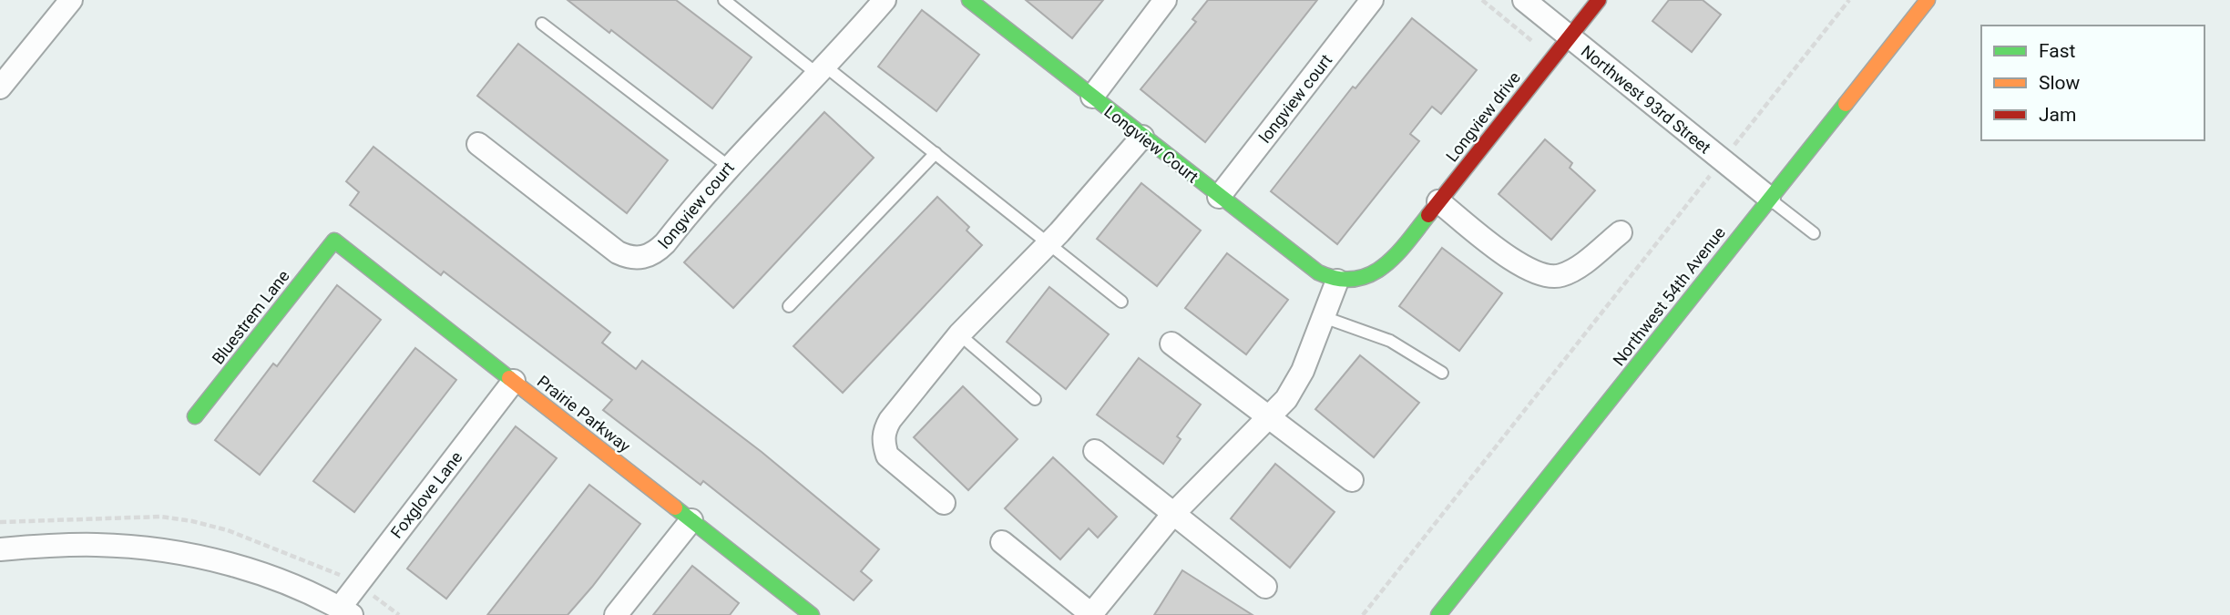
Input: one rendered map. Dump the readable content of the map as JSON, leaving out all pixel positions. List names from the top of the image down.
{
  "streets": {
    "street": [
      "longview court",
      "Northwest 93rd Street",
      "Longview drive",
      "Longview Court",
      "Northwest 54th Avenue",
      "Bluestrem Lane",
      "Prairie Parkway",
      "Foxglove Lane"
    ]
  },
  "crossings": [
    ["longview court", "Longview Court"],
    ["Northwest 93rd Street", "Longview drive"],
    ["Northwest 93rd Street", "Northwest 54th Avenue"],
    ["Longview drive", "Longview Court"],
    ["Bluestrem Lane", "Prairie Parkway"],
    ["Prairie Parkway", "Foxglove Lane"]
  ],
  "legend": ["Fast", "Slow", "Jam"]
}
